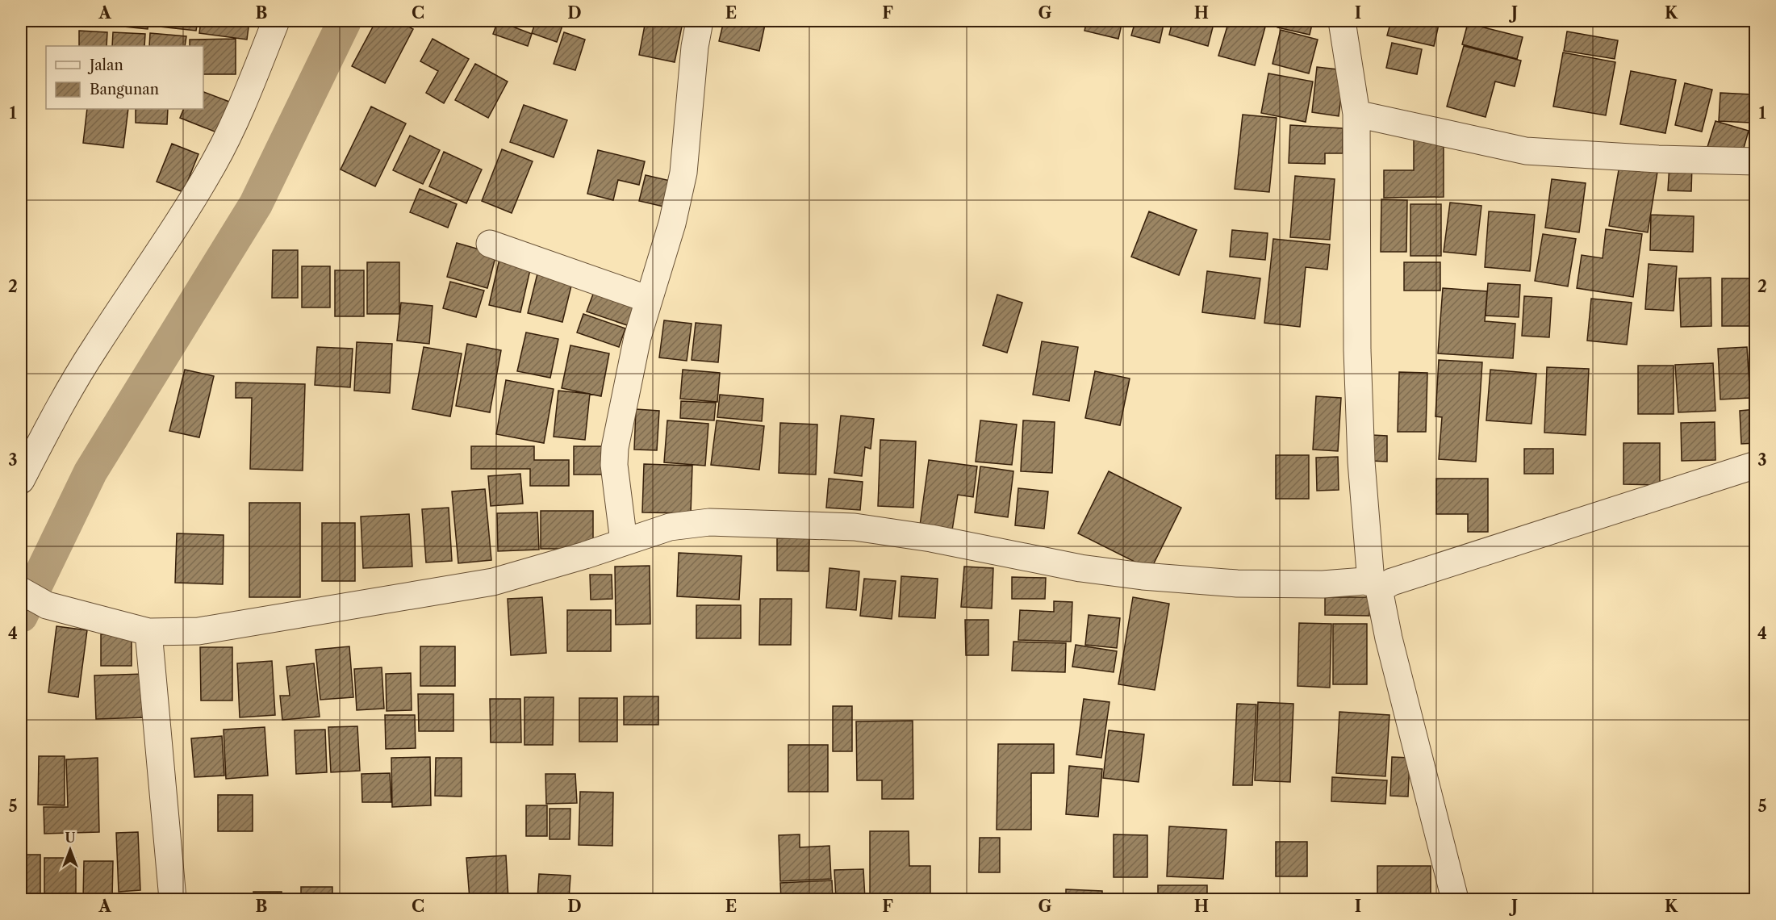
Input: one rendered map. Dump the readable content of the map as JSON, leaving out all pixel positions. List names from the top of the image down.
{
  "legend": ["Jalan", "Bangunan"],
  "north": "top",
  "grid": {
    "columns": [
      "A",
      "B",
      "C",
      "D",
      "E",
      "F",
      "G",
      "H",
      "I",
      "J",
      "K"
    ],
    "rows": [
      "1",
      "2",
      "3",
      "4",
      "5"
    ]
  }
}
